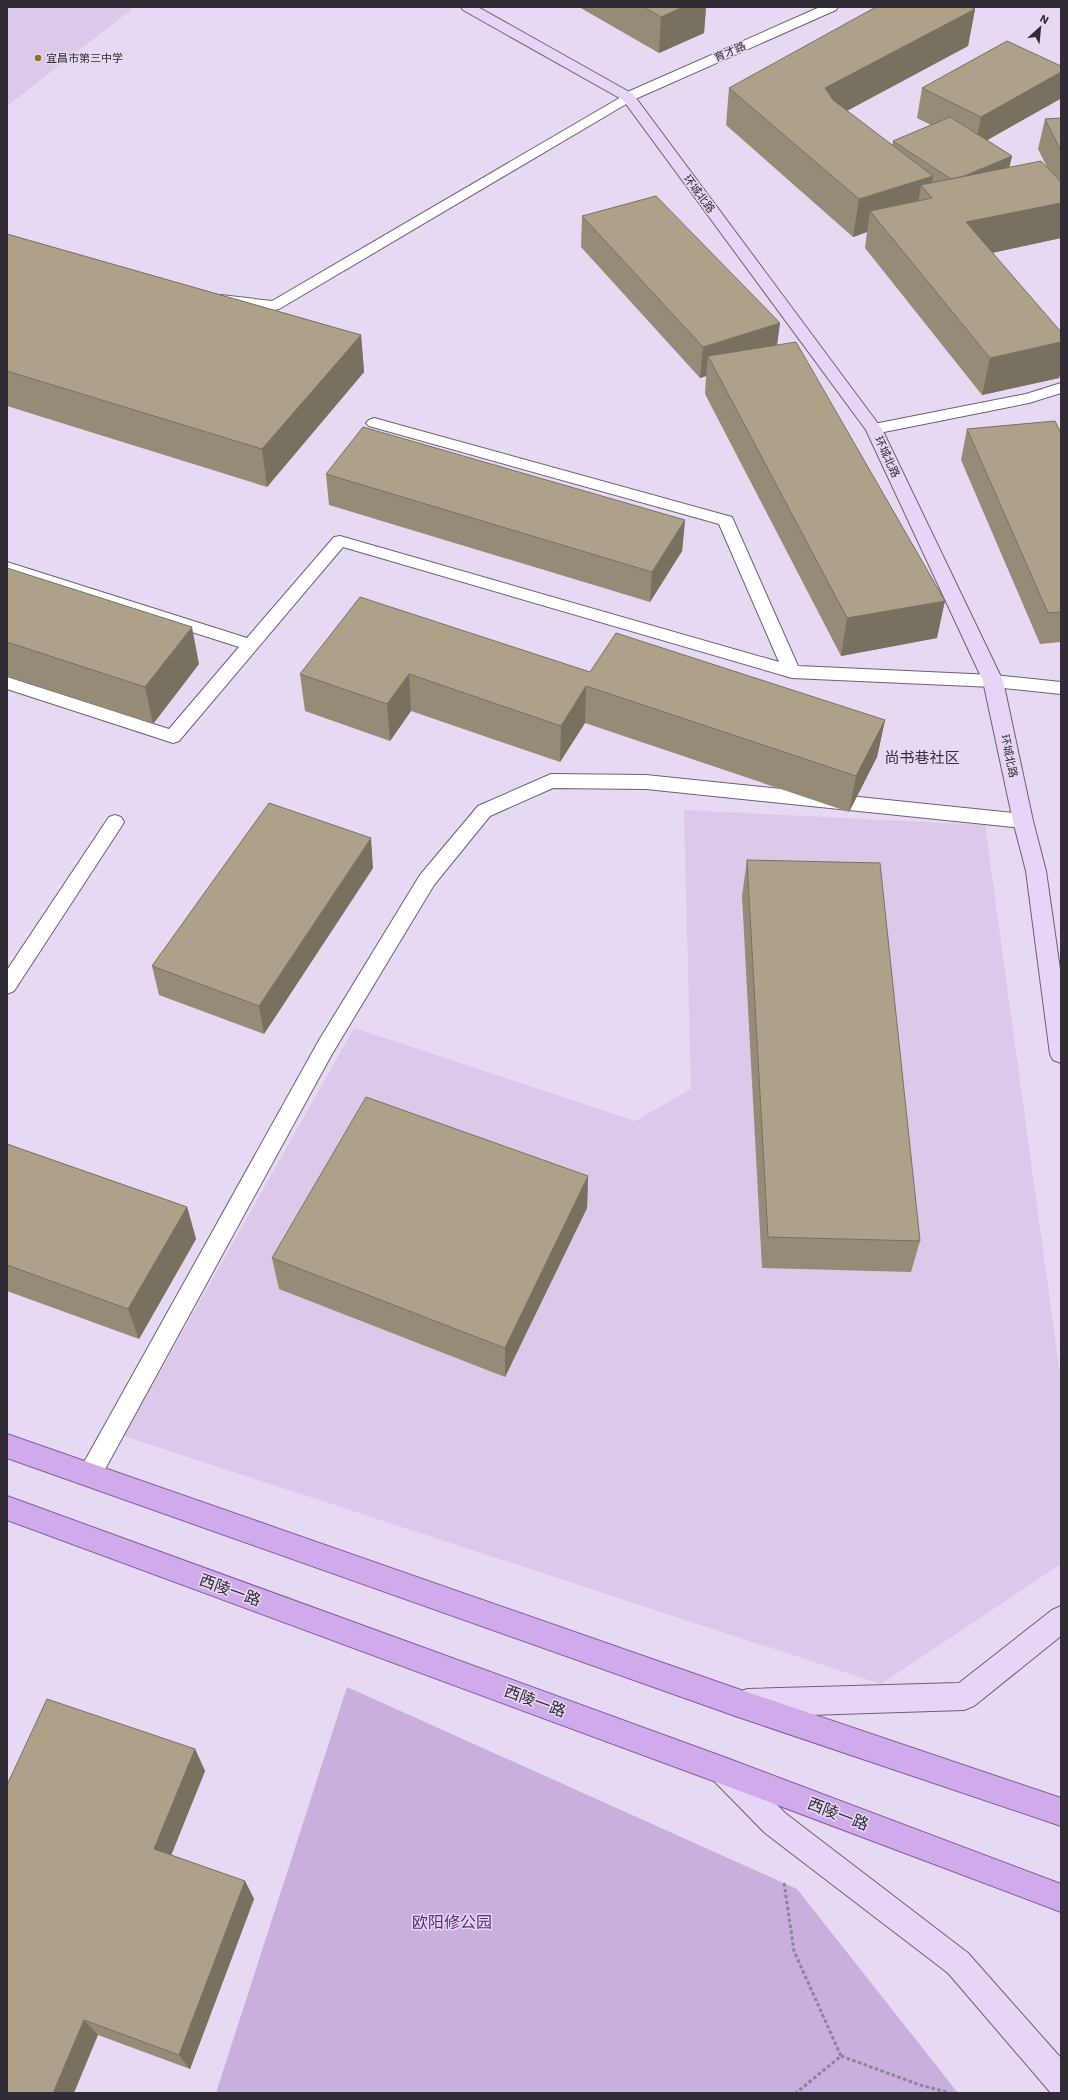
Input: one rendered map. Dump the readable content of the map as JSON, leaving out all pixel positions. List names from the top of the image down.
{
  "streets": {
    "main road": ["环城北路", "西陵一路"],
    "street": ["育才路"]
  },
  "crossings": [
    ["育才路", "环城北路"]
  ],
  "districts": ["尚书巷社区"],
  "parks": ["欧阳修公园"],
  "places": ["宜昌市第三中学"],
  "north": "top right"
}
